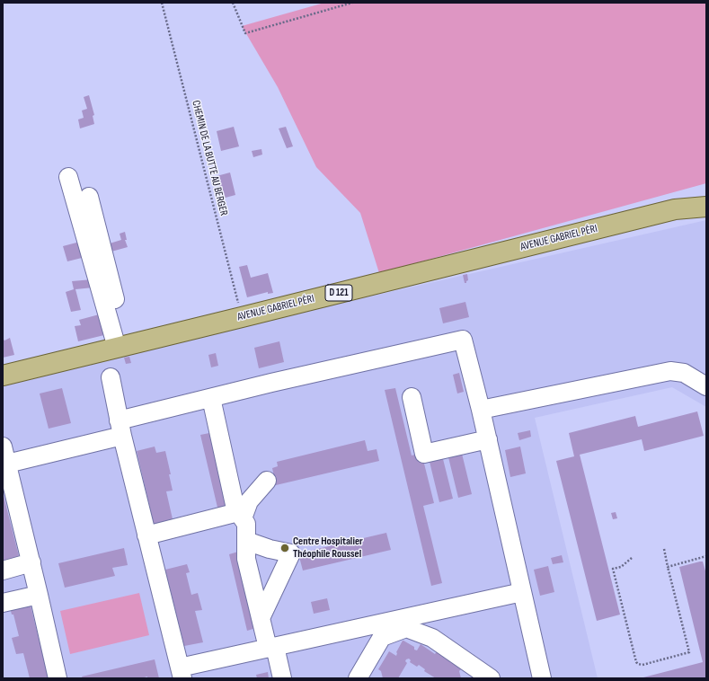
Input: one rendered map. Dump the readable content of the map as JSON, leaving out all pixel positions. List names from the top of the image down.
{
  "streets": {
    "main road": ["AVENUE GABRIEL PÉRI", "D 121"],
    "path": ["CHEMIN DE LA BUTTE AU BERGER"]
  },
  "crossings": [
    ["CHEMIN DE LA BUTTE AU BERGER", "AVENUE GABRIEL PÉRI"]
  ],
  "places": ["Centre Hospitalier Théophile Roussel"]
}
